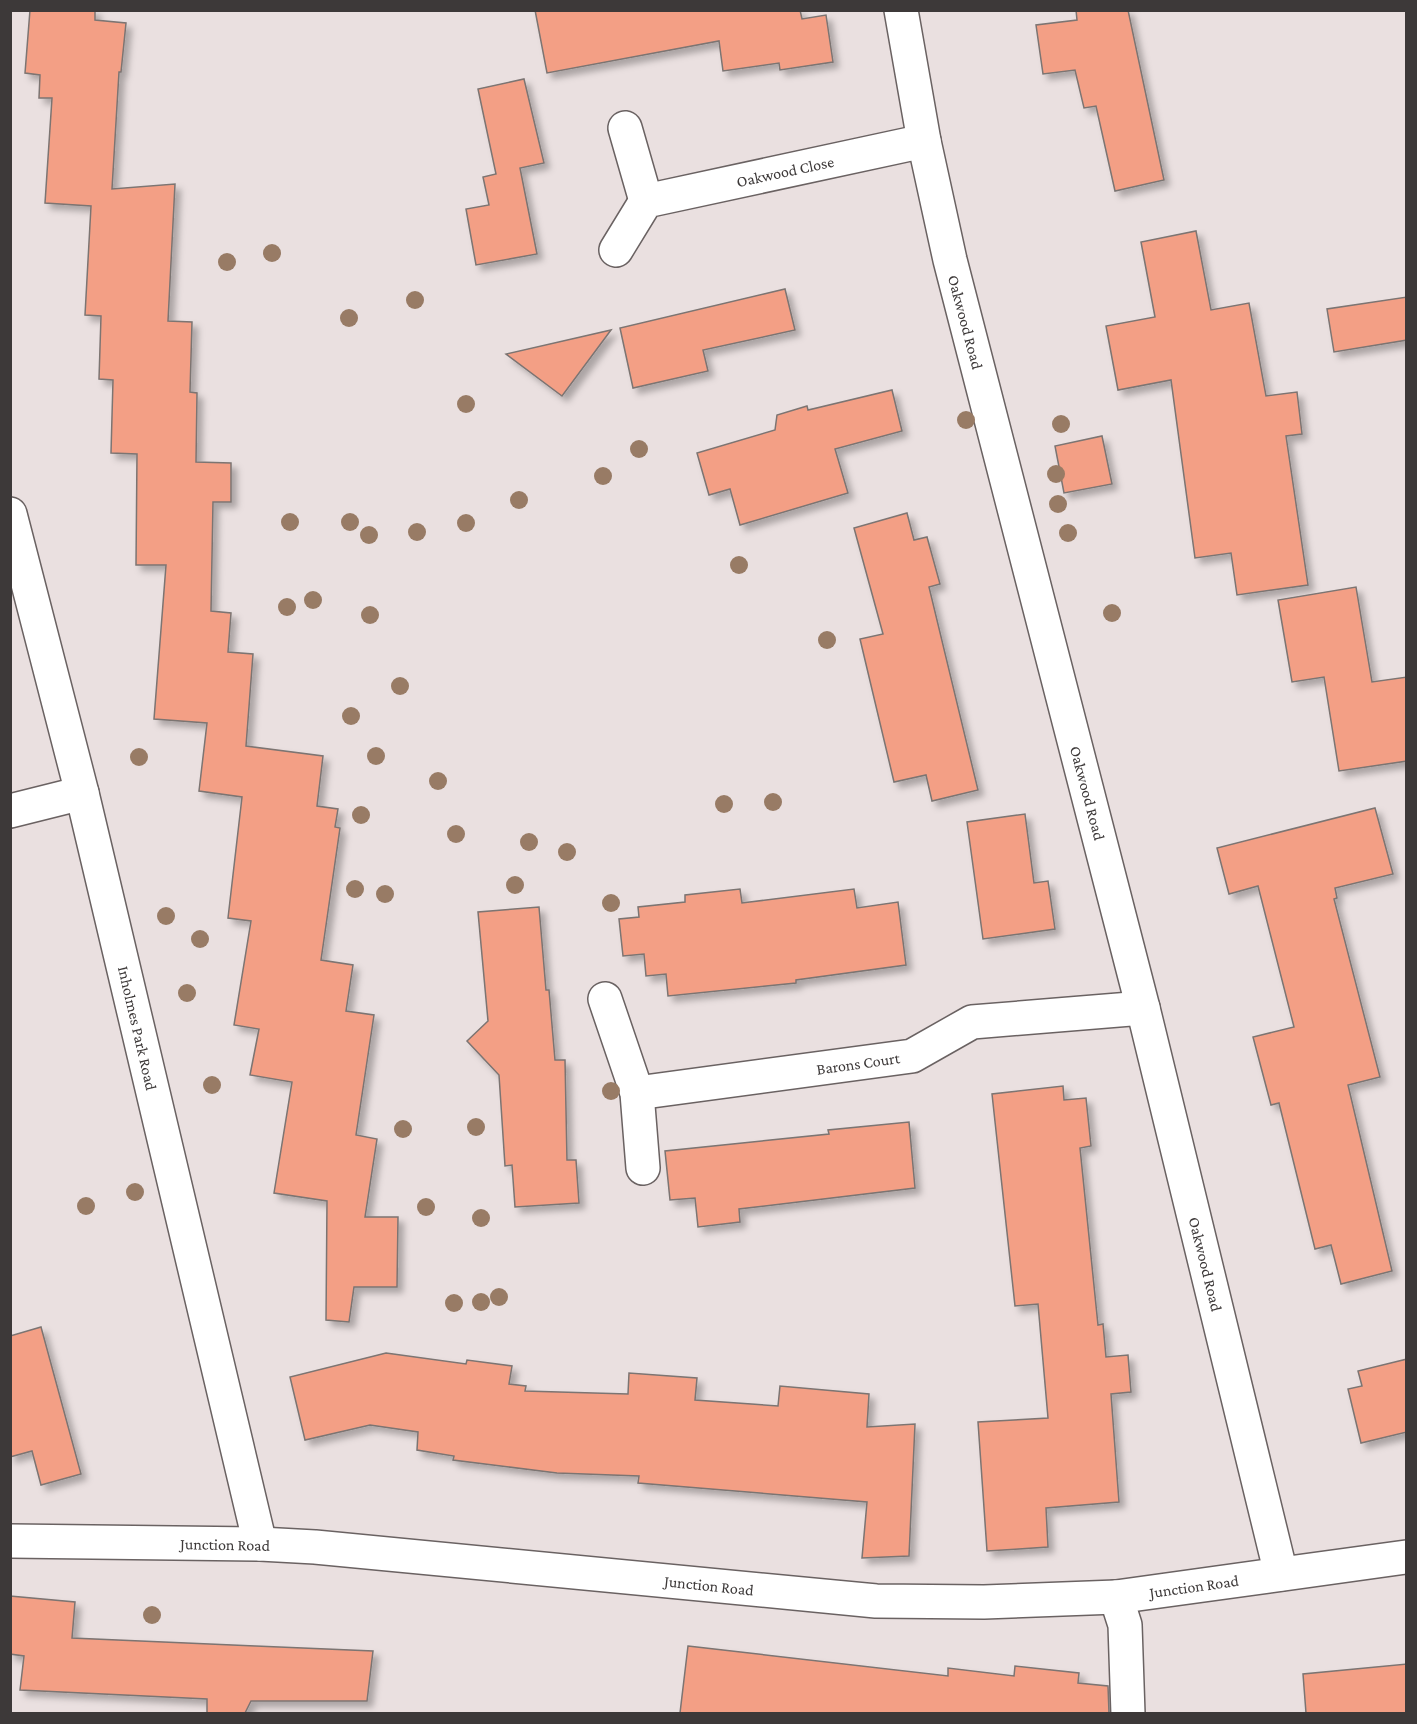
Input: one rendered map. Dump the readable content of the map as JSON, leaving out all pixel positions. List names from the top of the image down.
{
  "streets": {
    "street": [
      "Oakwood Close",
      "Oakwood Road",
      "Inholmes Park Road",
      "Barons Court",
      "Junction Road"
    ]
  },
  "crossings": [
    ["Oakwood Close", "Oakwood Road"],
    ["Oakwood Road", "Barons Court"],
    ["Oakwood Road", "Junction Road"],
    ["Inholmes Park Road", "Junction Road"]
  ]
}
